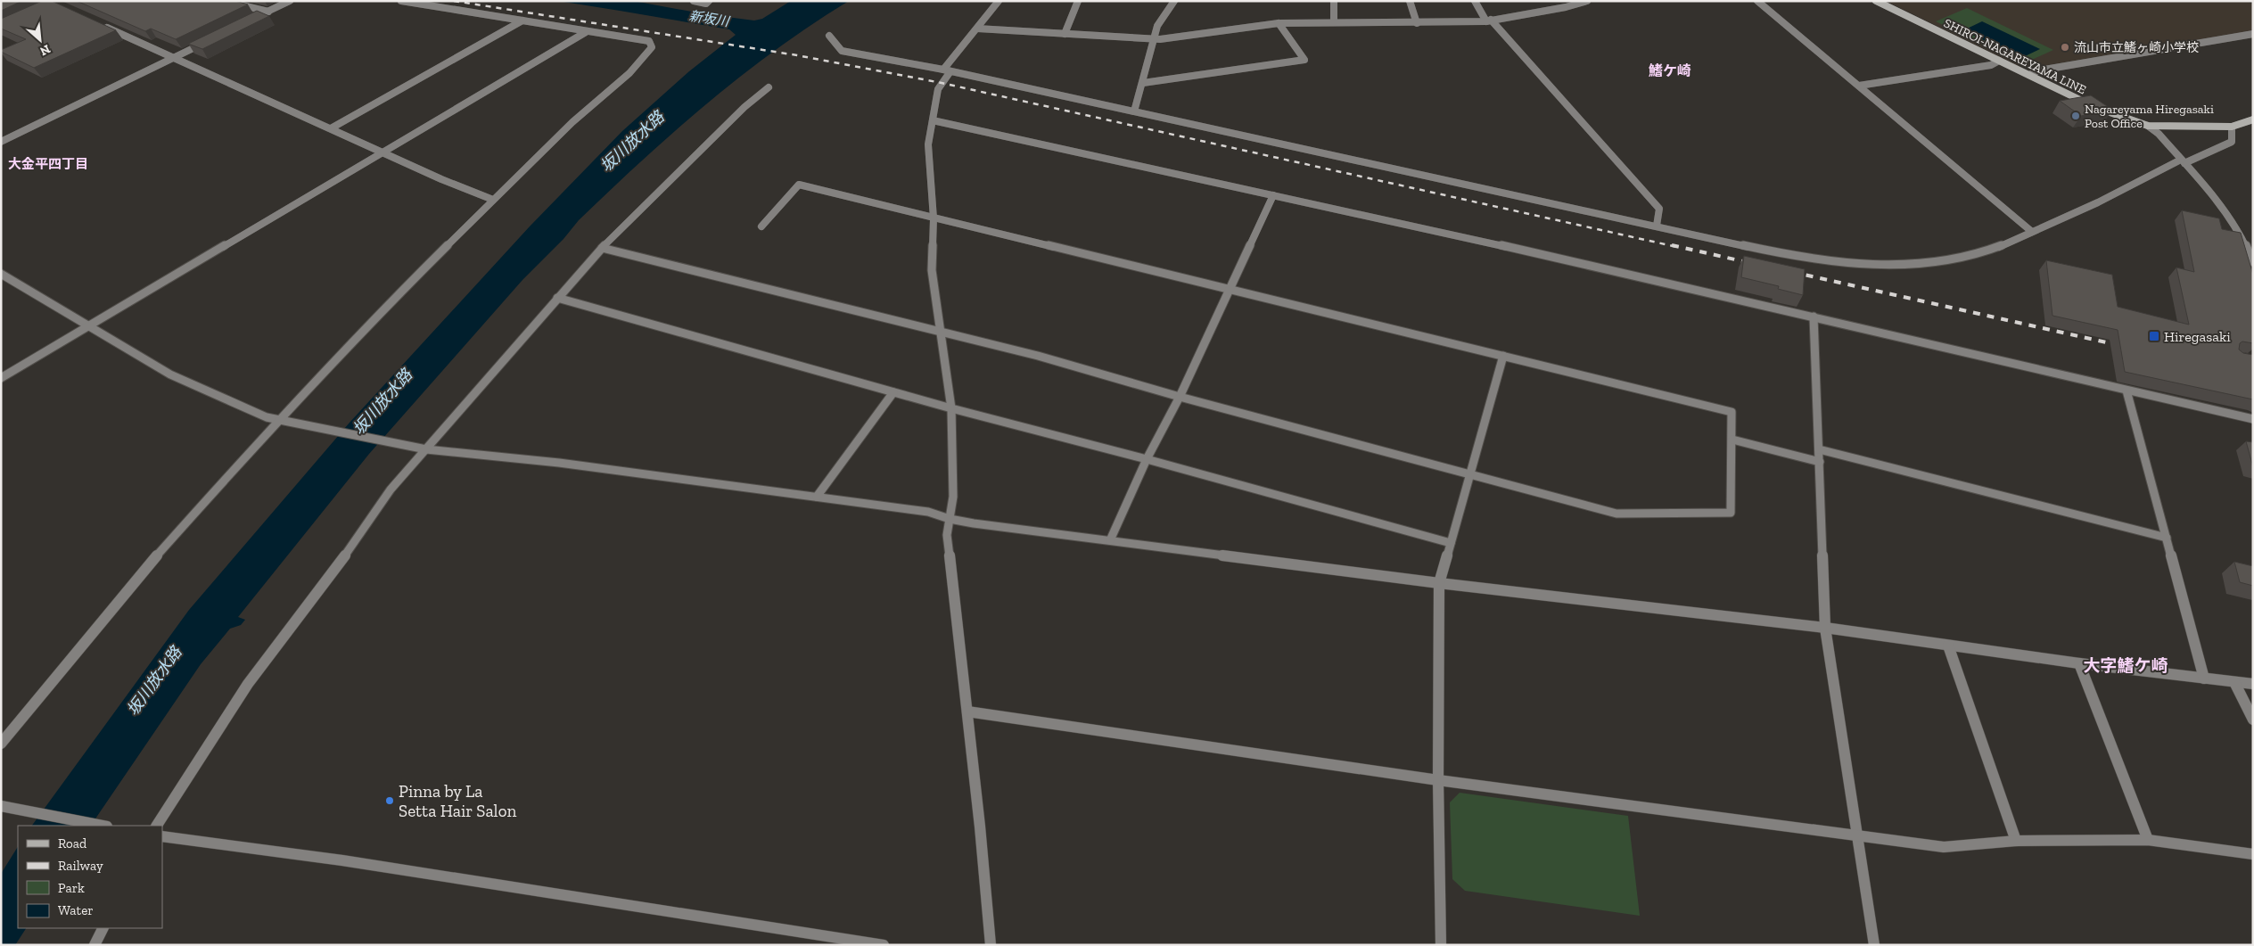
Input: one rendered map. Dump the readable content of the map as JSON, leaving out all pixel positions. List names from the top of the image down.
{
  "streets": {
    "main road": ["SHIROI-NAGAREYAMA LINE"]
  },
  "districts": ["鰭ケ崎", "大金平四丁目", "大字鰭ケ崎"],
  "water": ["新坂川", "坂川放水路"],
  "places": {
    "other": ["流山市立鰭ヶ崎小学校", "Nagareyama Hiregasaki Post Office", "Pinna by La Setta Hair Salon"],
    "transit": ["Hiregasaki"]
  },
  "legend": [
    "Road",
    "Railway",
    "Park",
    "Water"
  ],
  "north": "bottom right"
}
